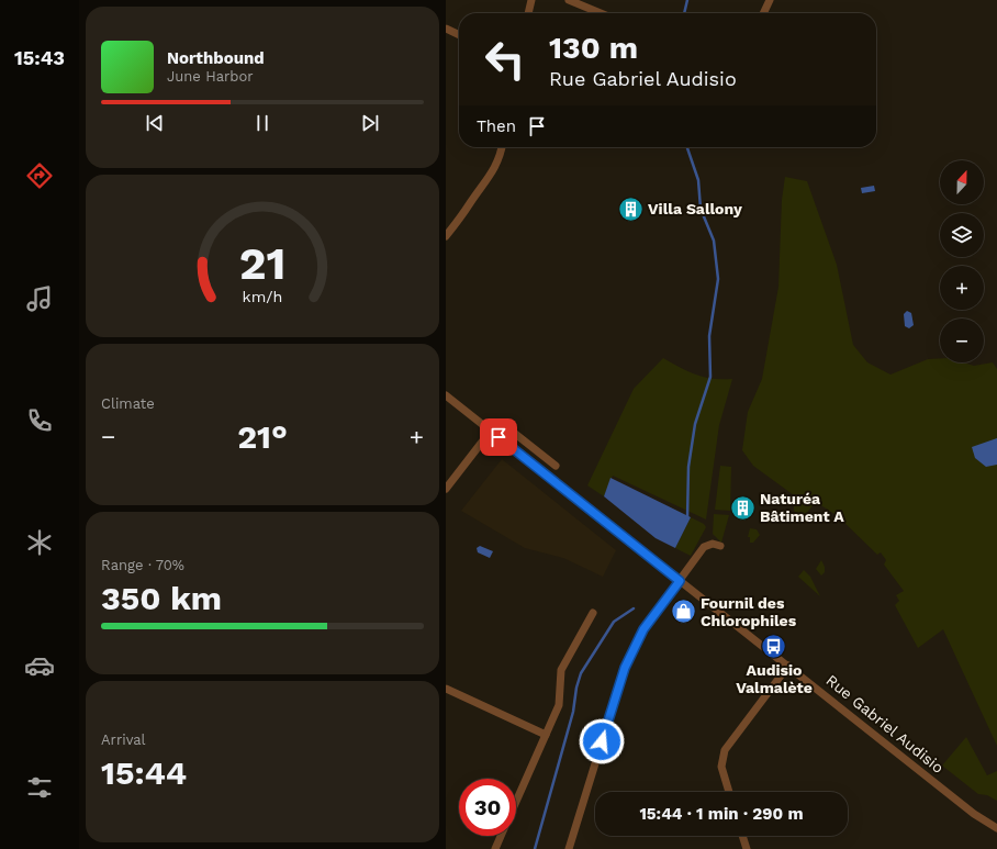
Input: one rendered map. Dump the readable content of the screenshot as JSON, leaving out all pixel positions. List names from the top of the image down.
{
  "streets": {
    "street": ["Rue Gabriel Audisio"]
  },
  "places": {
    "building": ["Villa Sallony", "Naturéa Bâtiment A"],
    "shop": ["Fournil des Chlorophiles"],
    "bus stop": ["Audisio Valmalète"]
  },
  "north": "top",
  "page": {
    "tabs": "15:43",
    "turn": ["130 m", "Rue Gabriel Audisio"],
    "song": ["Northbound", "June Harbor"],
    "then": "Then",
    "map_buttons": ["+", "−"],
    "tile": [
      "Climate",
      ["Range · 70%", "350 km"],
      ["Arrival", "15:44"]
    ],
    "heat": ["−", "21°", "+"],
    "limit": "30",
    "trip": "15:44 · 1 min · 290 m",
    "gauge": ["21", "km/h"]
  }
}
